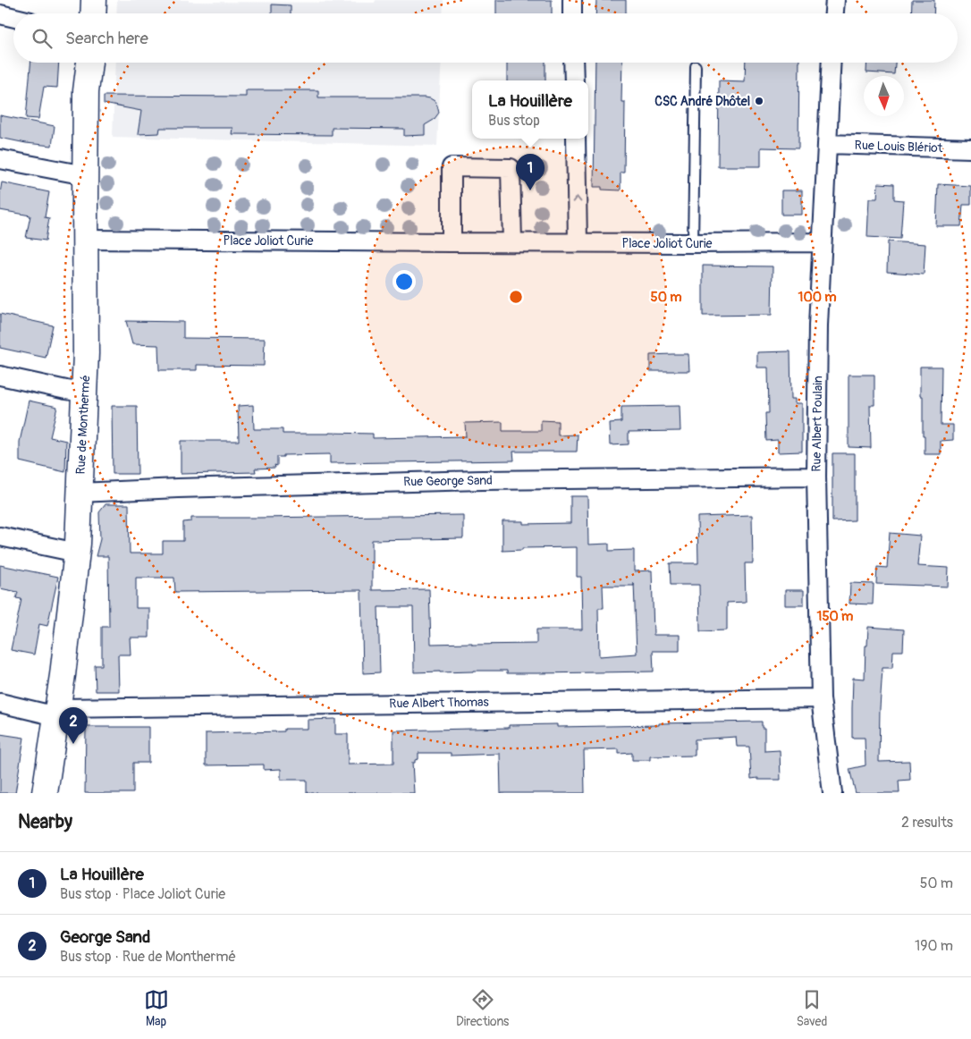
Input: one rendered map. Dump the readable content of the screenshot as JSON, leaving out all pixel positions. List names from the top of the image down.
{
  "streets": {
    "main road": ["Rue de Monthermé"],
    "street": [
      "Rue Louis Blériot",
      "Place Joliot Curie",
      "Rue Albert Poulain",
      "Rue George Sand",
      "Rue Albert Thomas"
    ]
  },
  "crossings": [
    ["Rue Louis Blériot", "Rue Albert Poulain"],
    ["Place Joliot Curie", "Rue Albert Poulain"],
    ["Place Joliot Curie", "Rue de Monthermé"],
    ["Rue Albert Poulain", "Rue George Sand"],
    ["Rue Albert Poulain", "Rue Albert Thomas"],
    ["Rue de Monthermé", "Rue George Sand"],
    ["Rue de Monthermé", "Rue Albert Thomas"]
  ],
  "places": ["CSC André Dhôtel"],
  "north": "bottom",
  "page": {
    "search": "Search here",
    "popup": ["La Houillère", "Bus stop"],
    "pins": ["1", "2"],
    "heading": ["Nearby", "2 results"],
    "list": [
      {
        "mark": "1",
        "name": "La Houillère",
        "note": "Bus stop · Place Joliot Curie",
        "value": "50 m"
      },
      {
        "mark": "2",
        "name": "George Sand",
        "note": "Bus stop · Rue de Monthermé",
        "value": "190 m"
      }
    ],
    "nav": ["Map", "Directions", "Saved"]
  },
  "rings": ["50 m", "100 m", "150 m"]
}
